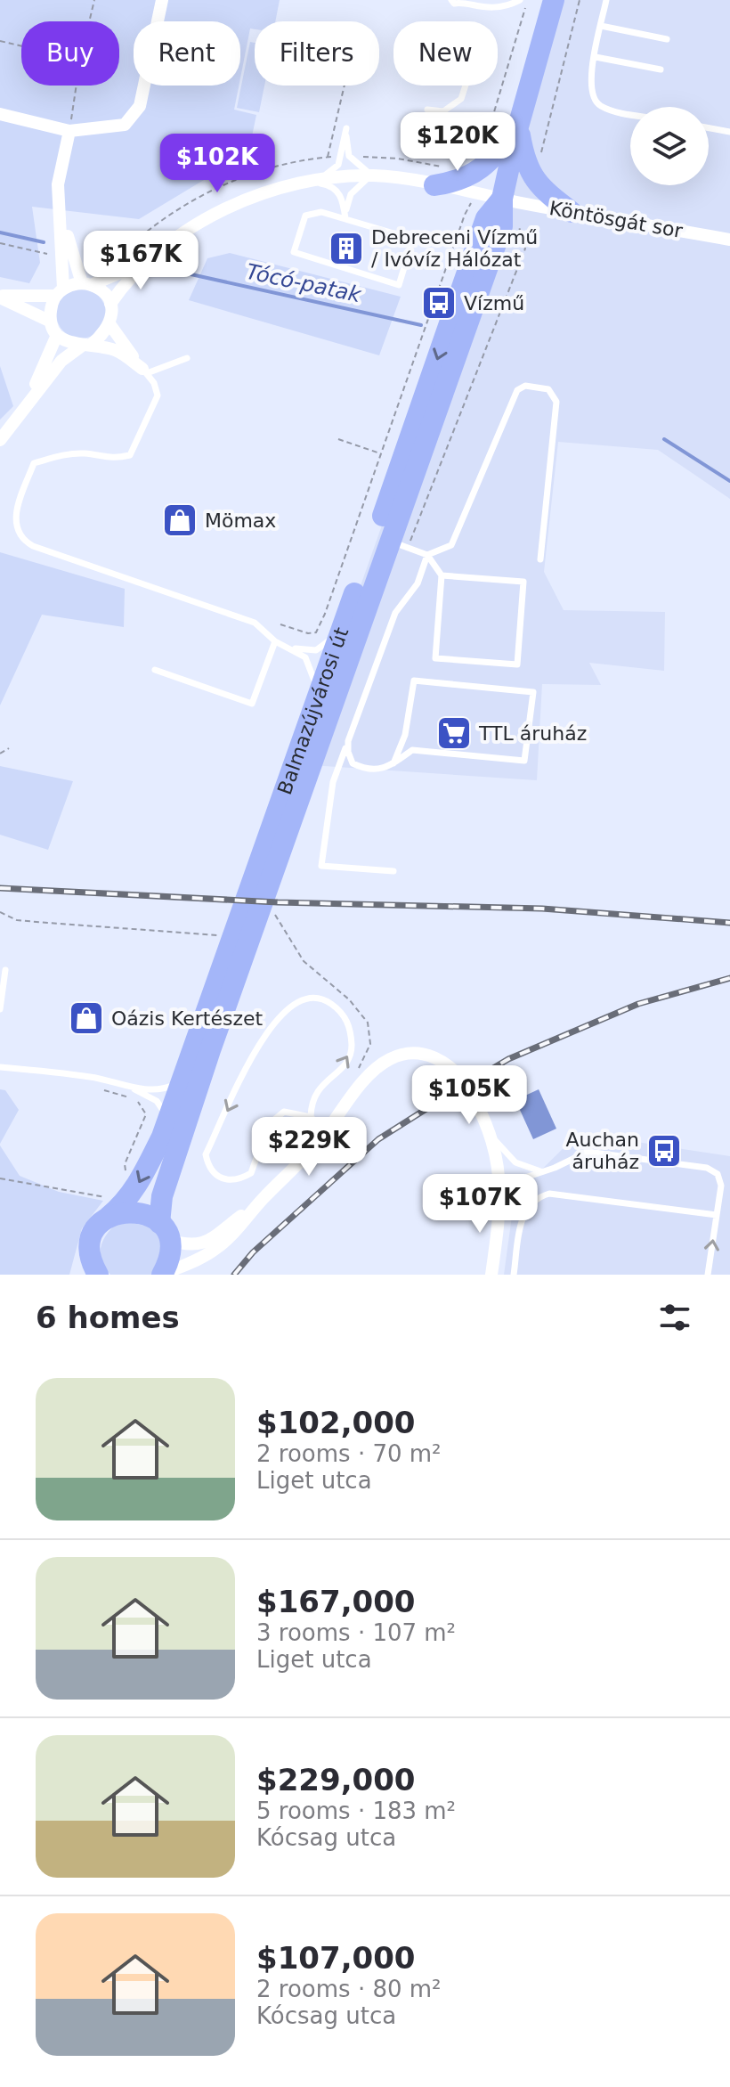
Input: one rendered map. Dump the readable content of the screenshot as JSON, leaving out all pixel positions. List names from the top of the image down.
{
  "streets": {
    "main road": ["Balmazújvárosi út"],
    "street": ["Köntösgát sor"]
  },
  "crossings": [
    ["Köntösgát sor", "Balmazújvárosi út"]
  ],
  "water": ["Tócó-patak"],
  "places": {
    "building": ["Debreceni Vízmű / Ivóvíz Hálózat"],
    "bus stop": ["Vízmű", "Auchan áruház"],
    "shop": ["Mömax", "Oázis Kertészet"],
    "supermarket": ["TTL áruház"]
  },
  "page": {
    "chip": [
      "Buy",
      "Rent",
      "Filters",
      "New"
    ],
    "price": [
      "$120K",
      "$102K",
      "$167K",
      "$105K",
      "$229K",
      "$107K"
    ],
    "heading": "6 homes",
    "list": [
      {
        "name": "$102,000",
        "note": "2 rooms · 70 m² · Liget utca"
      },
      {
        "name": "$167,000",
        "note": "3 rooms · 107 m² · Liget utca"
      },
      {
        "name": "$229,000",
        "note": "5 rooms · 183 m² · Kócsag utca"
      },
      {
        "name": "$107,000",
        "note": "2 rooms · 80 m² · Kócsag utca"
      }
    ]
  }
}
